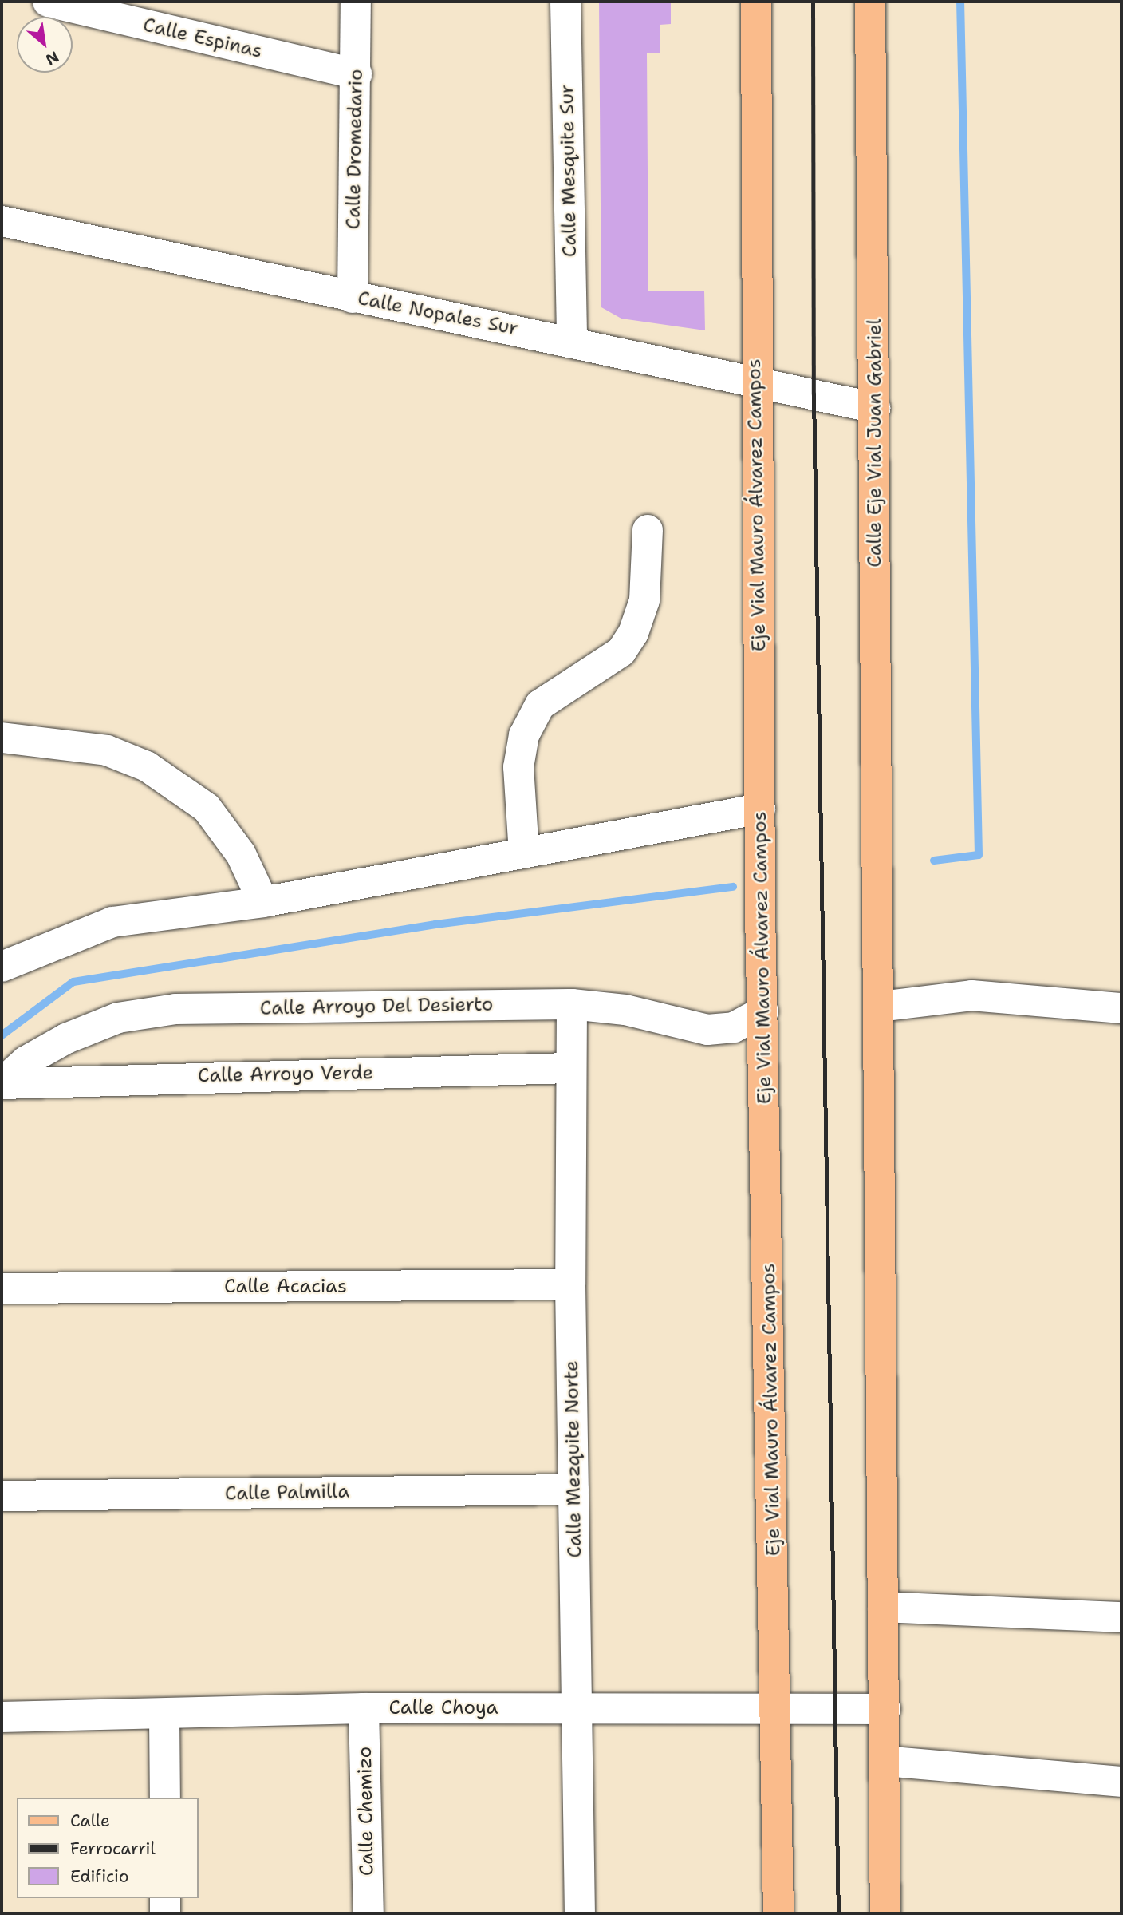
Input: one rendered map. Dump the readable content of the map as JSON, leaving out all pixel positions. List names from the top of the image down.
{
  "streets": {
    "main road": ["Calle Eje Vial Juan Gabriel", "Eje Vial Mauro Álvarez Campos"],
    "street": [
      "Calle Espinas",
      "Calle Dromedario",
      "Calle Mesquite Sur",
      "Calle Nopales Sur",
      "Calle Arroyo Del Desierto",
      "Calle Arroyo Verde",
      "Calle Acacias",
      "Calle Mezquite Norte",
      "Calle Palmilla",
      "Calle Choya",
      "Calle Chemizo"
    ]
  },
  "crossings": [
    ["Calle Espinas", "Calle Dromedario"],
    ["Calle Dromedario", "Calle Nopales Sur"],
    ["Calle Mesquite Sur", "Calle Nopales Sur"],
    ["Calle Nopales Sur", "Calle Eje Vial Juan Gabriel"],
    ["Calle Nopales Sur", "Eje Vial Mauro Álvarez Campos"],
    ["Eje Vial Mauro Álvarez Campos", "Calle Arroyo Del Desierto"],
    ["Eje Vial Mauro Álvarez Campos", "Calle Choya"],
    ["Calle Arroyo Del Desierto", "Calle Arroyo Verde"],
    ["Calle Arroyo Del Desierto", "Calle Mezquite Norte"],
    ["Calle Arroyo Verde", "Calle Mezquite Norte"],
    ["Calle Acacias", "Calle Mezquite Norte"],
    ["Calle Mezquite Norte", "Calle Palmilla"],
    ["Calle Mezquite Norte", "Calle Choya"],
    ["Calle Choya", "Calle Chemizo"]
  ],
  "legend": ["Calle", "Ferrocarril", "Edificio"],
  "north": "bottom right"
}
